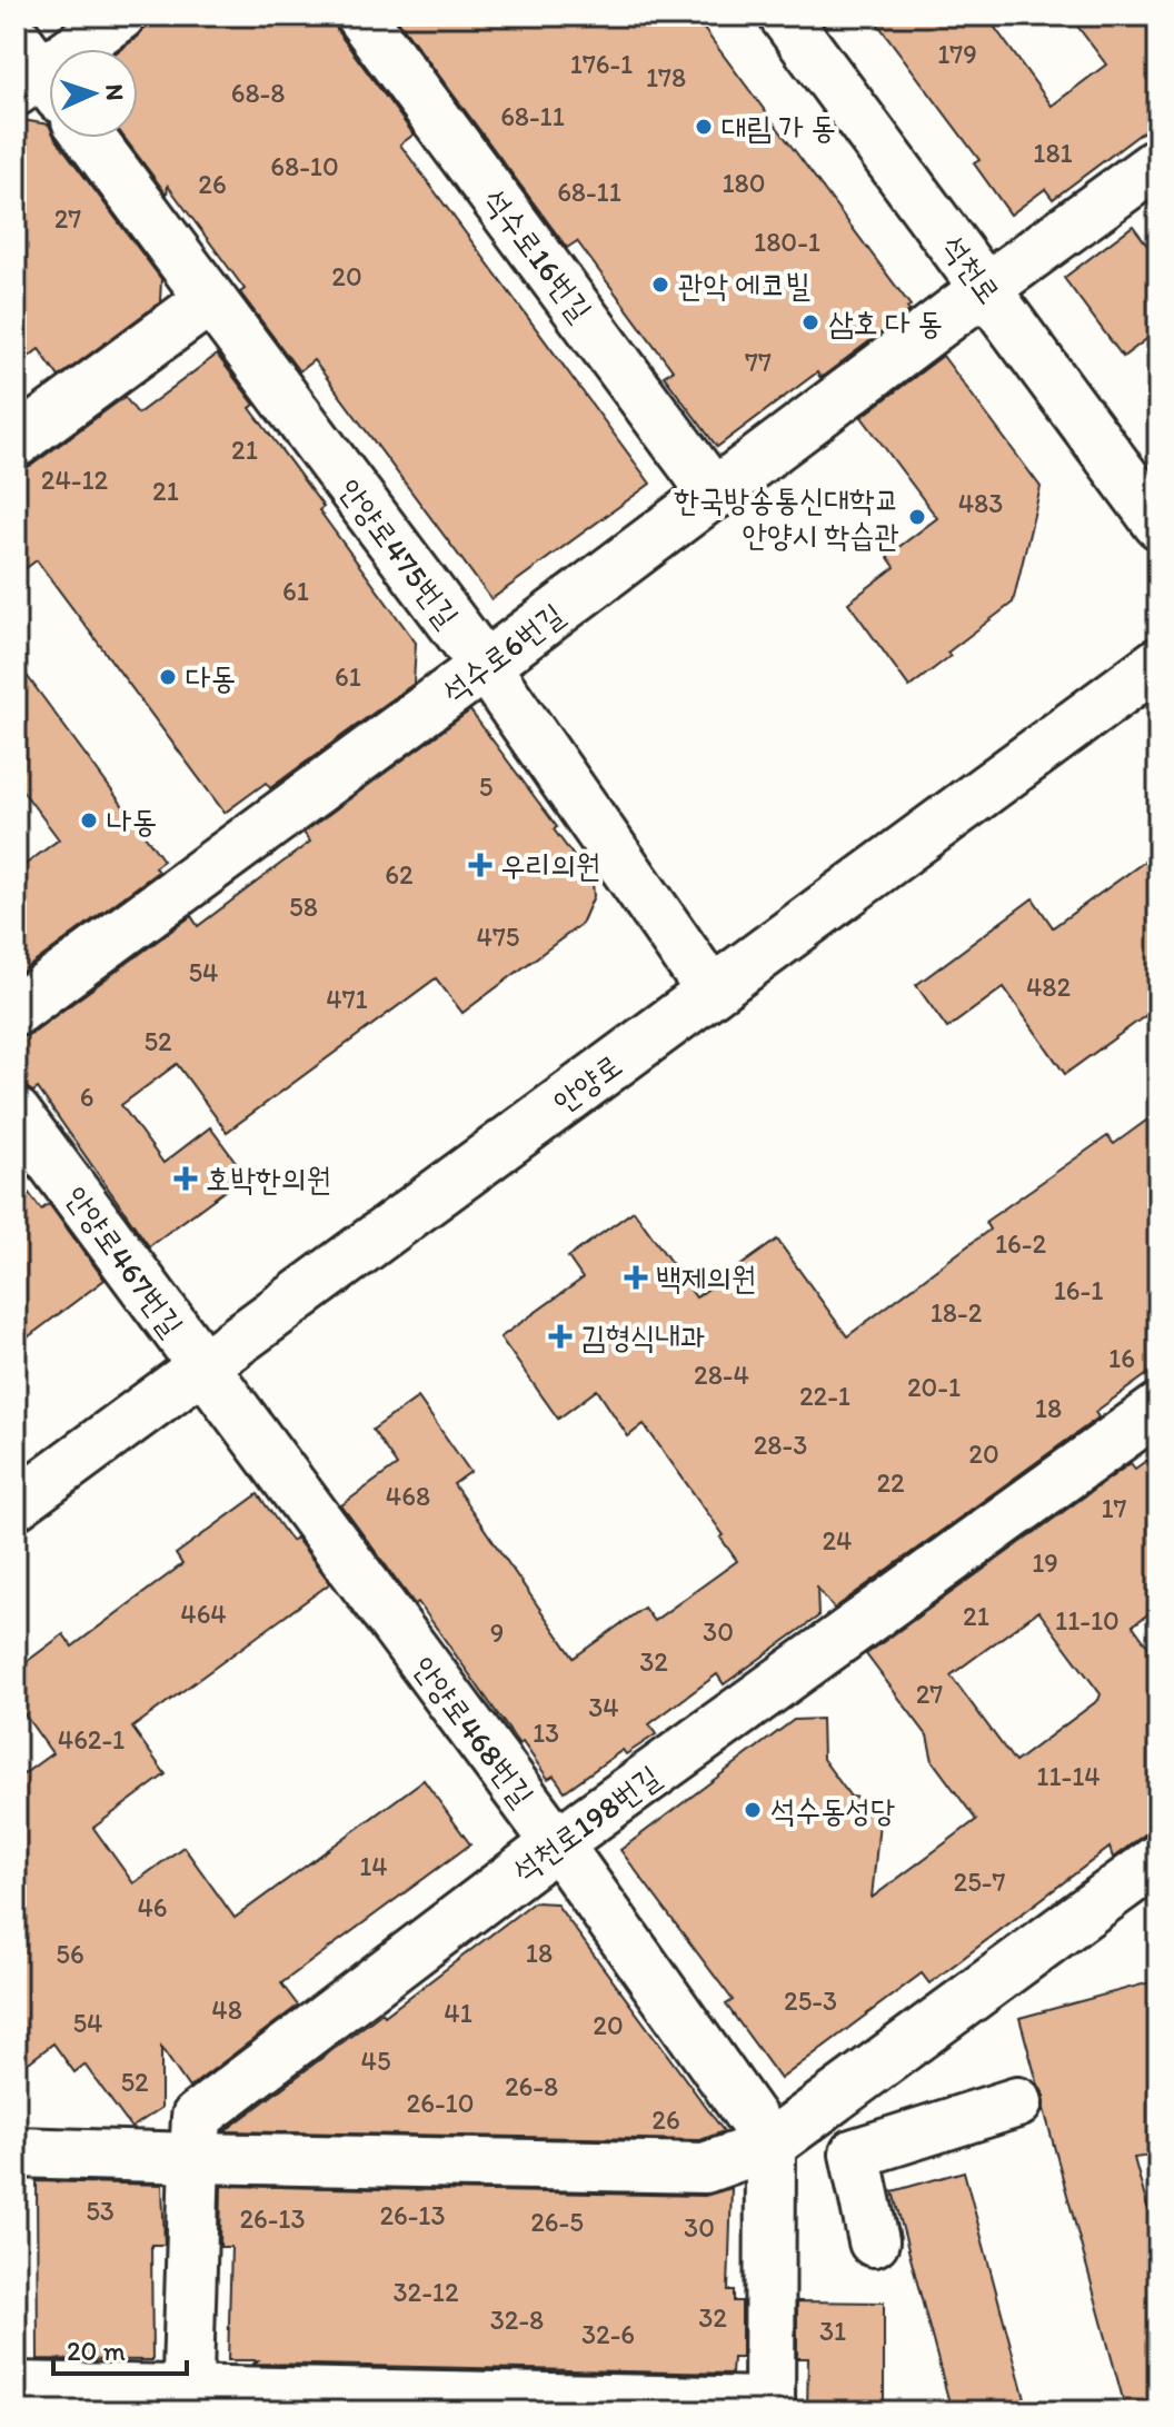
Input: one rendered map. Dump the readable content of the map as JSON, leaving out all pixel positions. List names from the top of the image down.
{
  "streets": {
    "street": [
      "석수로16번길",
      "석천로",
      "안양로475번길",
      "석수로6번길",
      "안양로",
      "안양로467번길",
      "안양로468번길",
      "석천로198번길"
    ]
  },
  "crossings": [
    ["석수로16번길", "석수로6번길"],
    ["석천로", "석수로6번길"],
    ["안양로475번길", "석수로6번길"],
    ["안양로475번길", "안양로"],
    ["안양로", "안양로467번길"],
    ["안양로", "안양로468번길"],
    ["안양로467번길", "안양로468번길"],
    ["안양로468번길", "석천로198번길"]
  ],
  "places": {
    "other": [
      "대림 가 동",
      "관악 에코빌",
      "삼호 다 동",
      "한국방송통신대학교 안양시 학습관",
      "다동",
      "나동",
      "석수동성당"
    ],
    "health": [
      "우리의원",
      "호박한의원",
      "백제의원",
      "김형식내과"
    ]
  },
  "house_numbers": [
    "179",
    "176-1",
    "178",
    "68-8",
    "68-11",
    "181",
    "68-10",
    "180",
    "26",
    "68-11",
    "27",
    "180-1",
    "20",
    "77",
    "21",
    "24-12",
    "21",
    "483",
    "61",
    "61",
    "5",
    "62",
    "58",
    "475",
    "54",
    "482",
    "471",
    "52",
    "6",
    "16-2",
    "16-1",
    "18-2",
    "16",
    "28-4",
    "20-1",
    "22-1",
    "18",
    "28-3",
    "20",
    "22",
    "468",
    "17",
    "24",
    "19",
    "464",
    "21",
    "11-10",
    "30",
    "9",
    "32",
    "27",
    "34",
    "13",
    "462-1",
    "11-14",
    "14",
    "25-7",
    "46",
    "18",
    "56",
    "25-3",
    "48",
    "41",
    "54",
    "20",
    "45",
    "52",
    "26-8",
    "26-10",
    "26",
    "53",
    "26-13",
    "26-13",
    "26-5",
    "30",
    "32-12",
    "32",
    "32-8",
    "31",
    "32-6"
  ],
  "scale_bar": "20 m",
  "north": "right"
}
